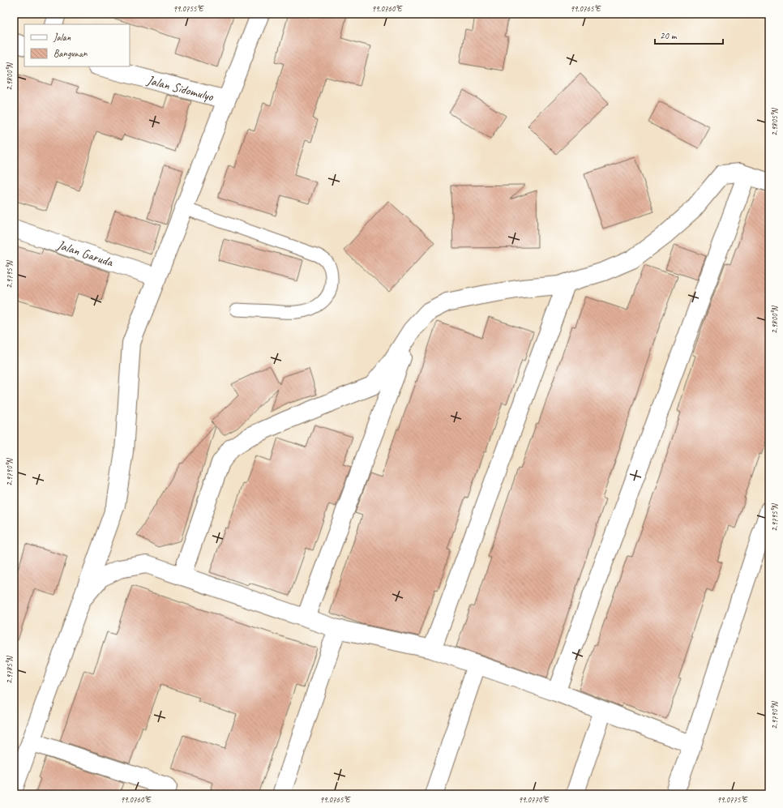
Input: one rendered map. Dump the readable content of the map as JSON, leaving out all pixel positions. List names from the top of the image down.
{
  "streets": {
    "street": ["Jalan Sidomulyo", "Jalan Garuda"]
  },
  "legend": ["Jalan", "Bangunan"],
  "scale_bar": "20 m",
  "coordinates": [
    "99.0755°E",
    "99.0760°E",
    "99.0765°E",
    "2.9800°N",
    "2.9805°N",
    "2.9795°N",
    "2.9790°N",
    "2.9785°N",
    "99.0770°E",
    "99.0775°E"
  ]
}
